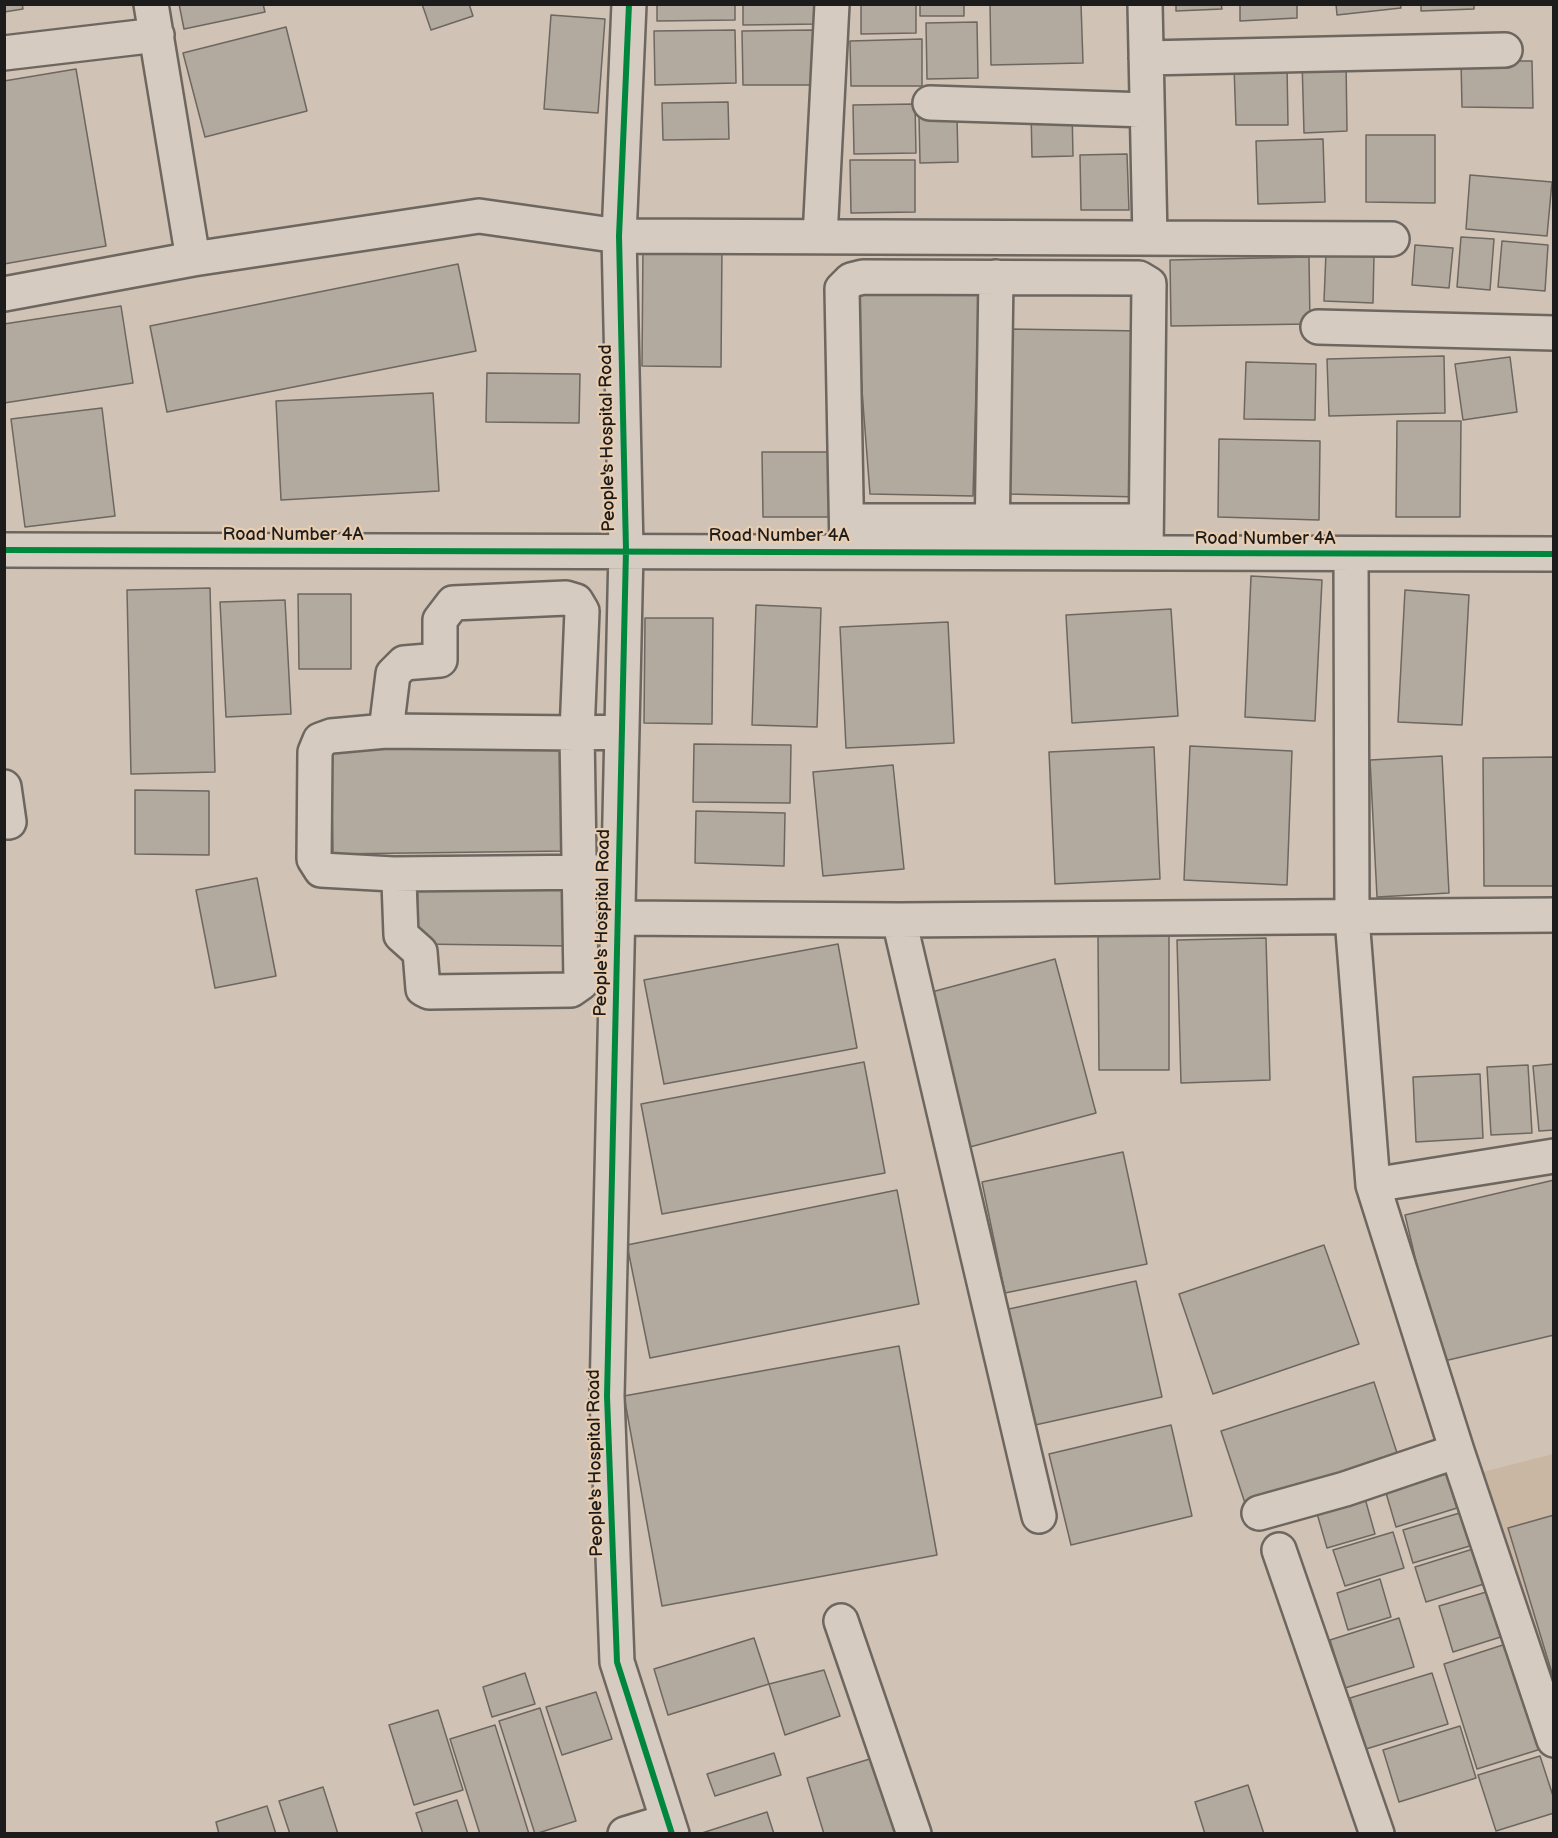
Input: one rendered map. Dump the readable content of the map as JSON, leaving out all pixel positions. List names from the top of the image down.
{
  "streets": {
    "street": ["People's Hospital Road", "Road Number 4A"]
  },
  "crossings": [
    ["People's Hospital Road", "Road Number 4A"]
  ]
}
